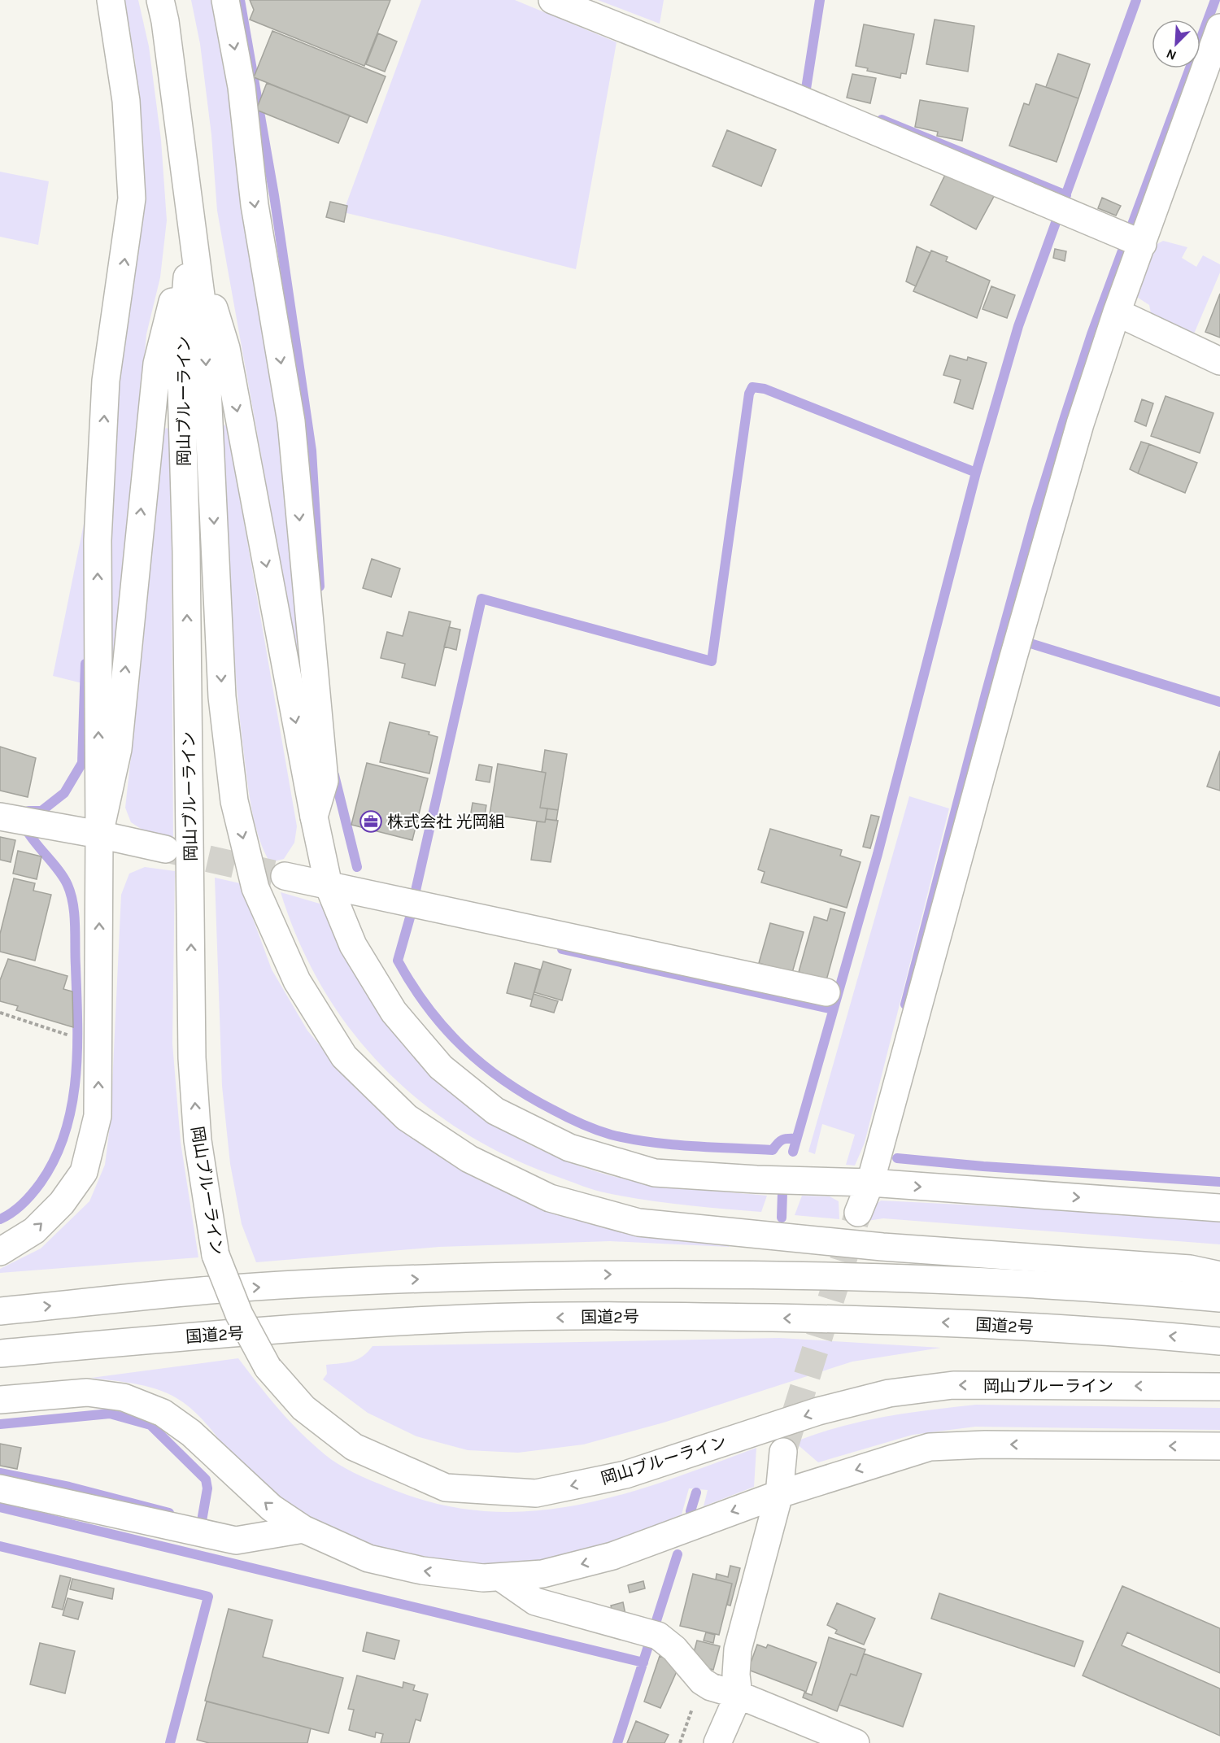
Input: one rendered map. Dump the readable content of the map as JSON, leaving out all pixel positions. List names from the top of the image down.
{
  "streets": {
    "main road": ["岡山ブルーライン", "国道2号"]
  },
  "places": {
    "office": ["株式会社 光岡組"]
  },
  "north": "bottom left"
}
